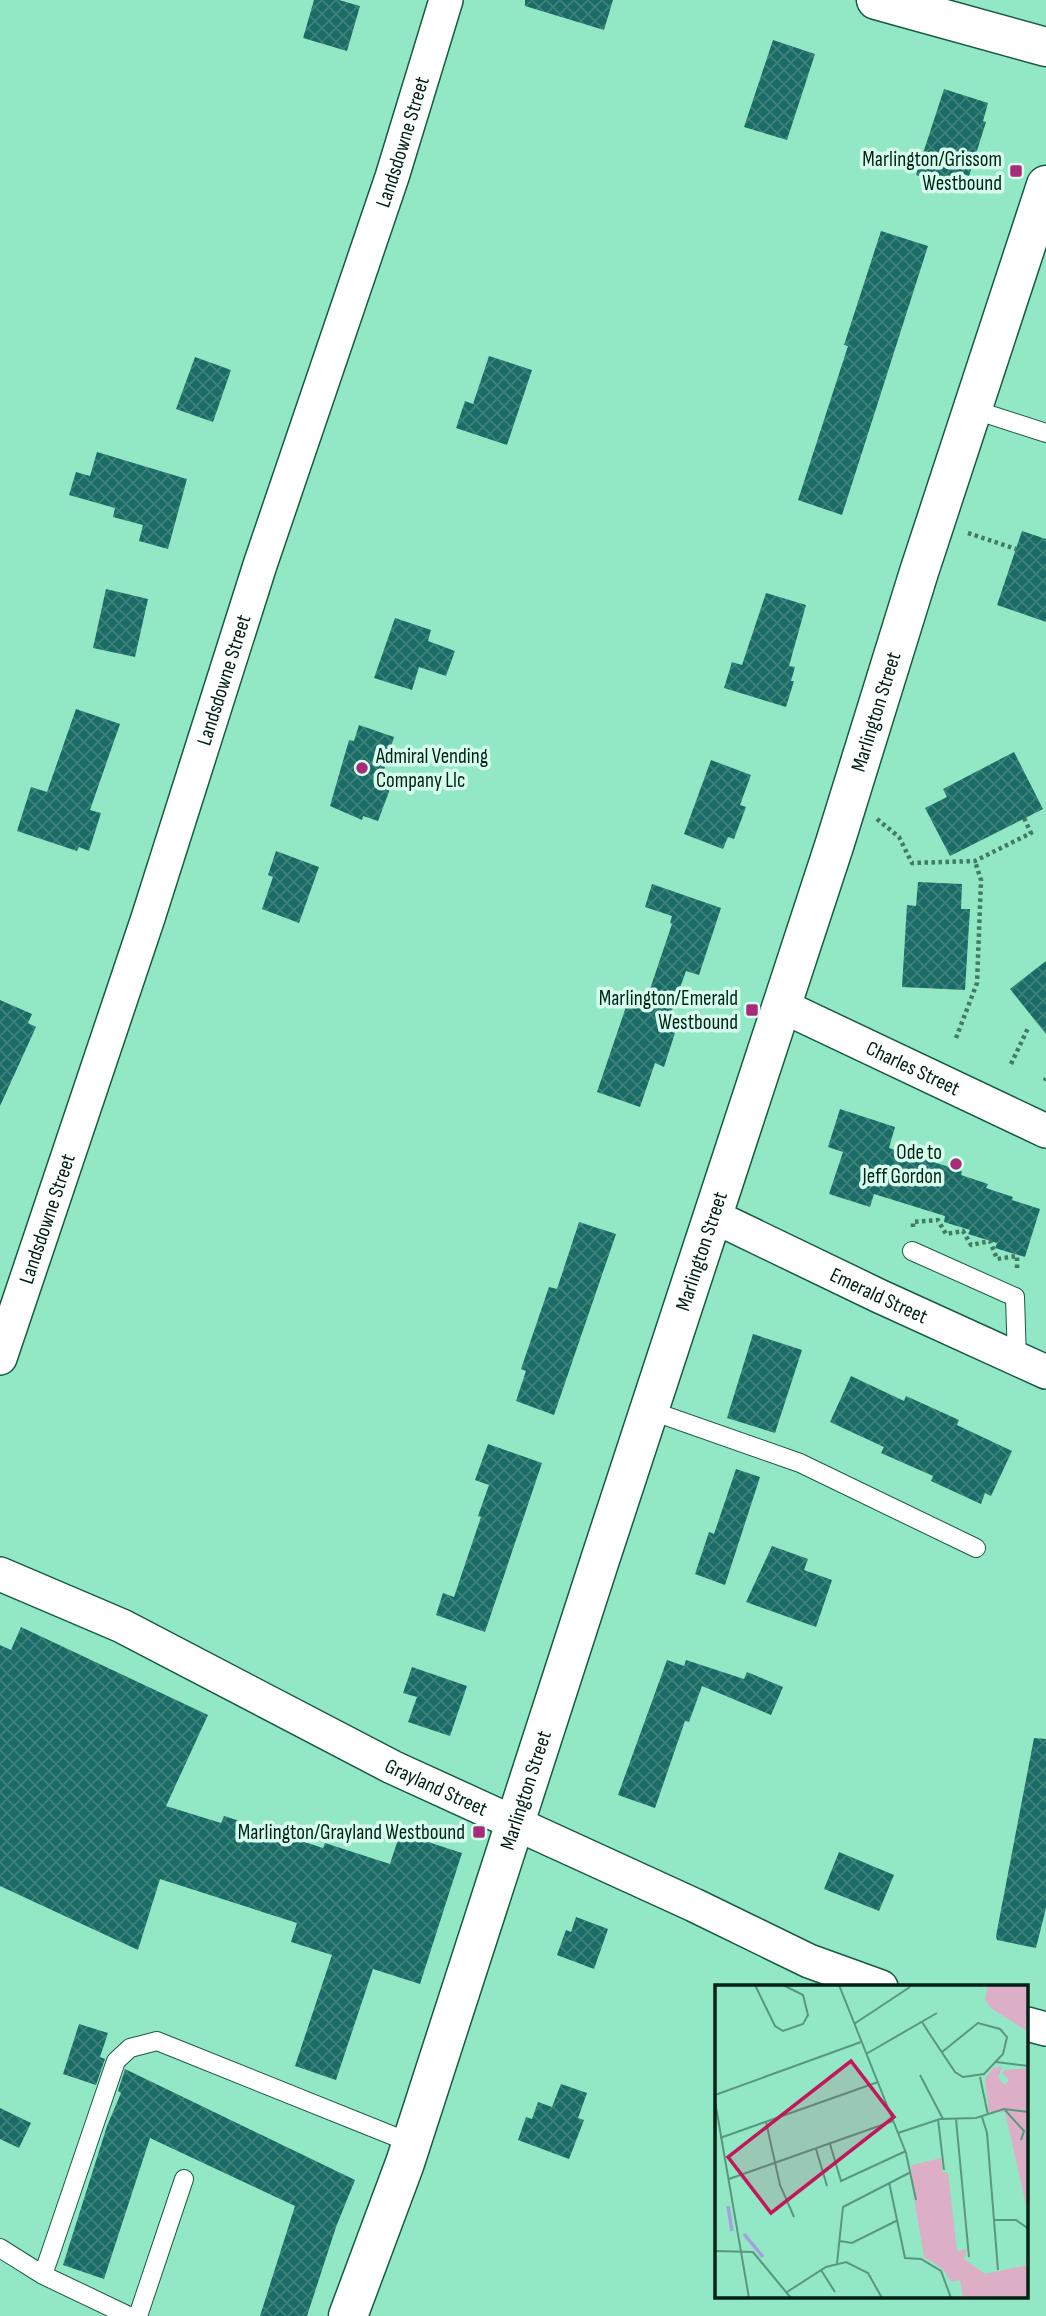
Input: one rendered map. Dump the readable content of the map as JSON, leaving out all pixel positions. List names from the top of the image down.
{
  "streets": {
    "street": [
      "Landsdowne Street",
      "Marlington Street",
      "Charles Street",
      "Emerald Street",
      "Grayland Street"
    ]
  },
  "crossings": [
    ["Marlington Street", "Charles Street"],
    ["Marlington Street", "Emerald Street"],
    ["Marlington Street", "Grayland Street"]
  ],
  "places": {
    "transit": ["Marlington/Grissom Westbound", "Marlington/Emerald Westbound", "Marlington/Grayland Westbound"],
    "other": ["Admiral Vending Company Llc", "Ode to Jeff Gordon"]
  }
}
